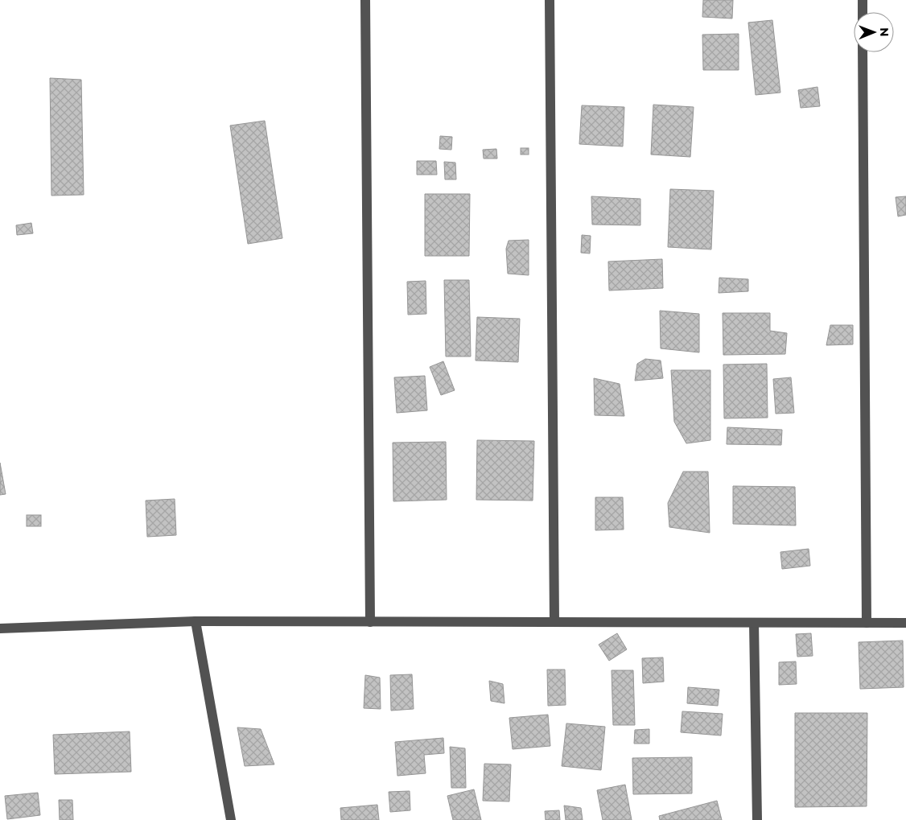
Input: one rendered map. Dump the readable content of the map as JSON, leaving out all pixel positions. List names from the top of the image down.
{
  "north": "right"
}
